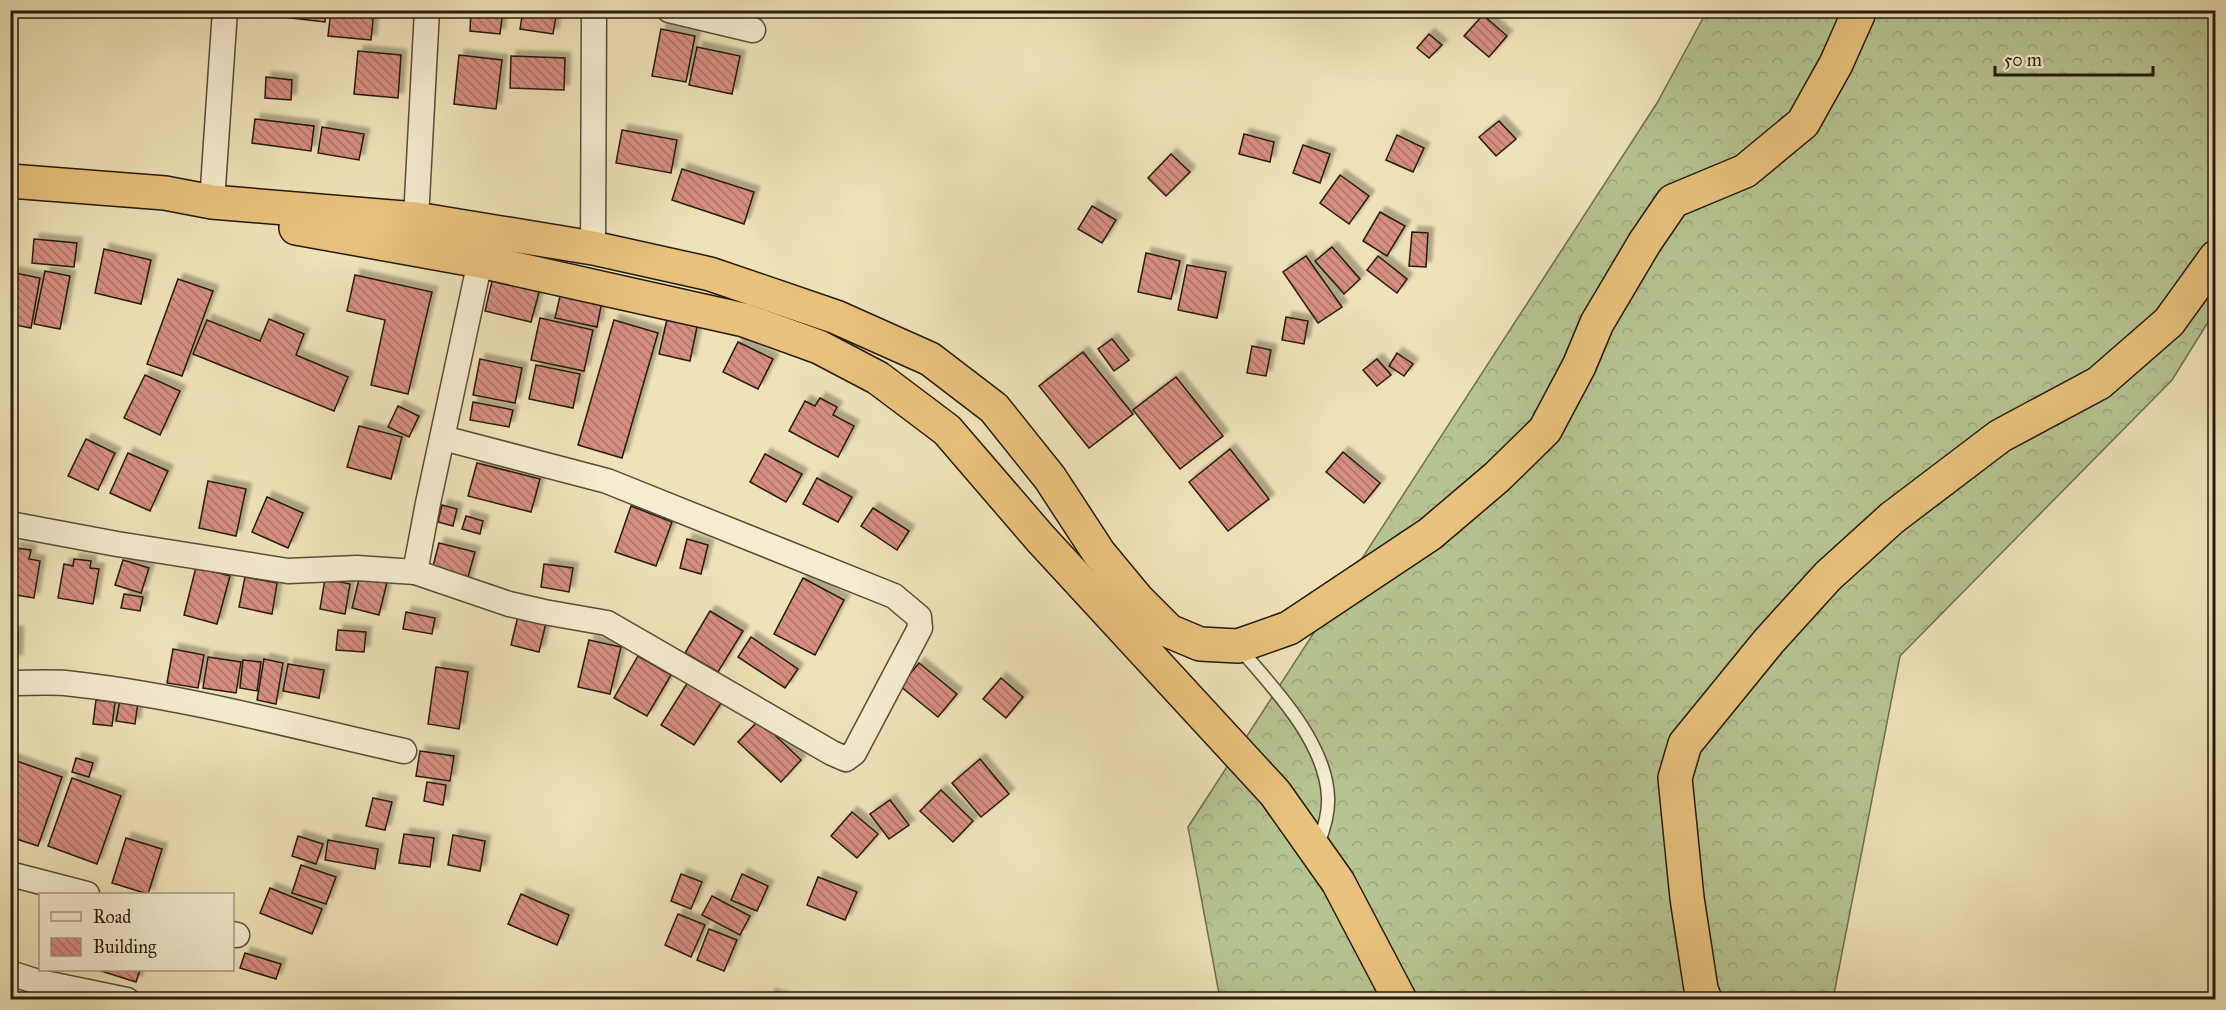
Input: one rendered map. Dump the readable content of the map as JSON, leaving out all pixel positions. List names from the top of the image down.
{
  "legend": ["Road", "Building"],
  "scale_bar": "50 m"
}
